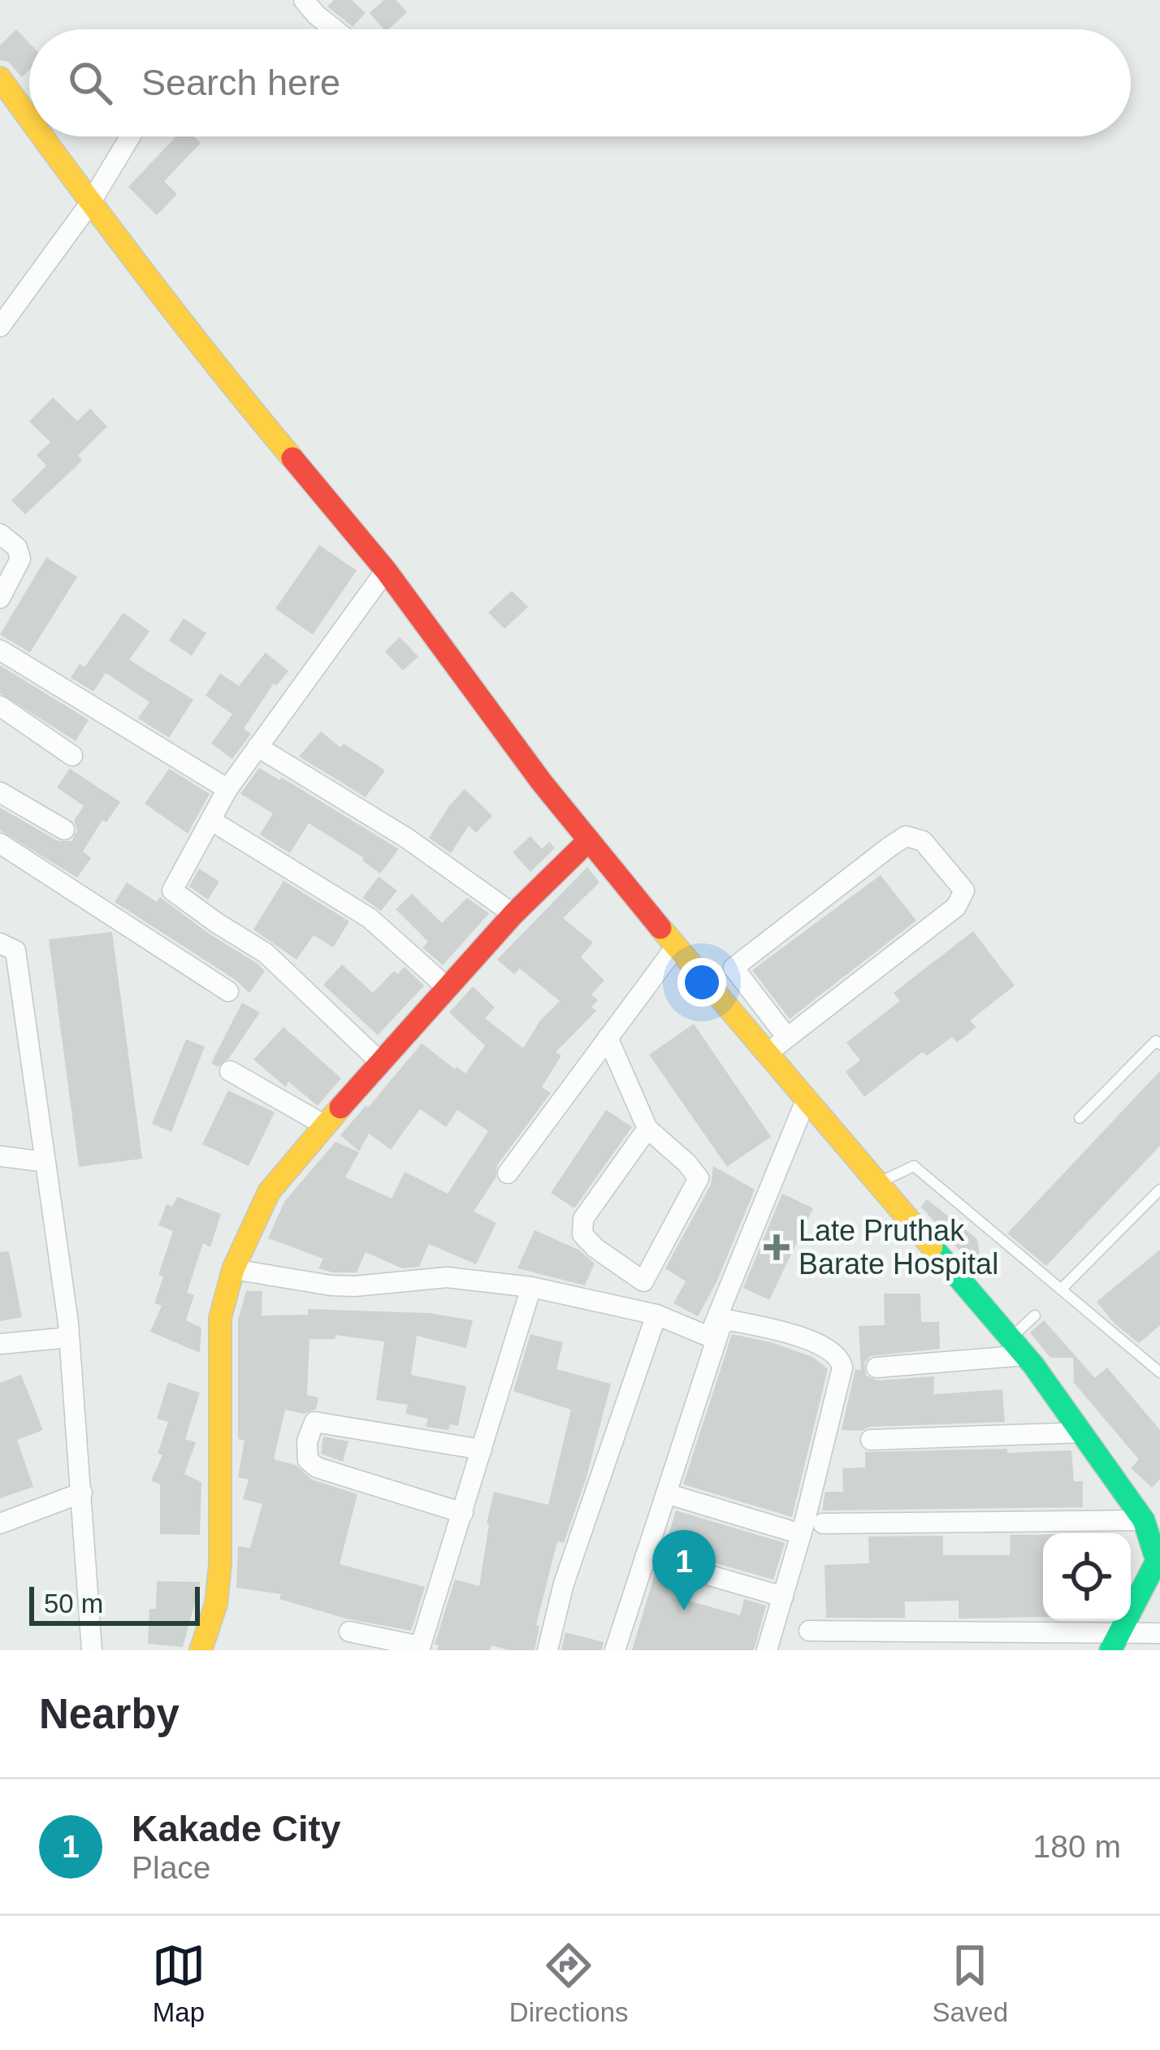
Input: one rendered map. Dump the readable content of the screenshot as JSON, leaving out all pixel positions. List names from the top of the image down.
{
  "places": {
    "health": ["Late Pruthak Barate Hospital"]
  },
  "scale_bar": "50 m",
  "page": {
    "search": "Search here",
    "pins": "1",
    "scale": "50 m",
    "heading": "Nearby",
    "list": [
      {
        "mark": "1",
        "name": "Kakade City",
        "note": "Place",
        "value": "180 m"
      }
    ],
    "nav": ["Map", "Directions", "Saved"]
  }
}
